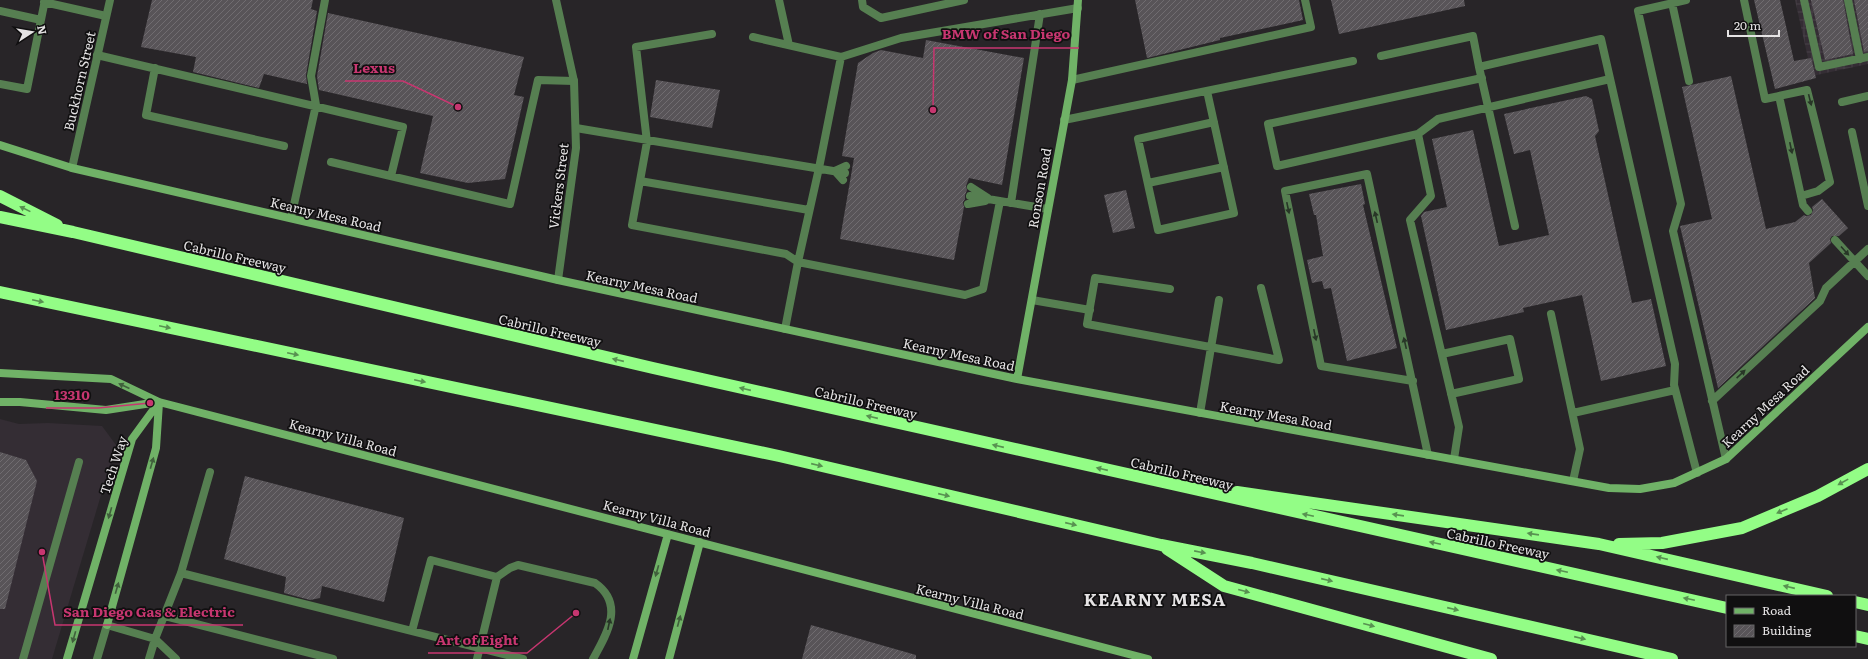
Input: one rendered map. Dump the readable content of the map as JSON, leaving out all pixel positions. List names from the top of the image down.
{
  "streets": {
    "highway": ["Cabrillo Freeway"],
    "street": [
      "Buckhorn Street",
      "Vickers Street",
      "Ronson Road",
      "Kearny Mesa Road",
      "Kearny Villa Road",
      "Tech Way"
    ]
  },
  "crossings": [
    ["Buckhorn Street", "Kearny Mesa Road"],
    ["Vickers Street", "Kearny Mesa Road"],
    ["Ronson Road", "Kearny Mesa Road"],
    ["Kearny Villa Road", "Tech Way"]
  ],
  "districts": ["KEARNY MESA"],
  "places": [
    "Lexus",
    "BMW of San Diego",
    "13310",
    "San Diego Gas & Electric",
    "Art of Eight"
  ],
  "legend": ["Road", "Building"],
  "scale_bar": "20 m",
  "north": "right"
}
